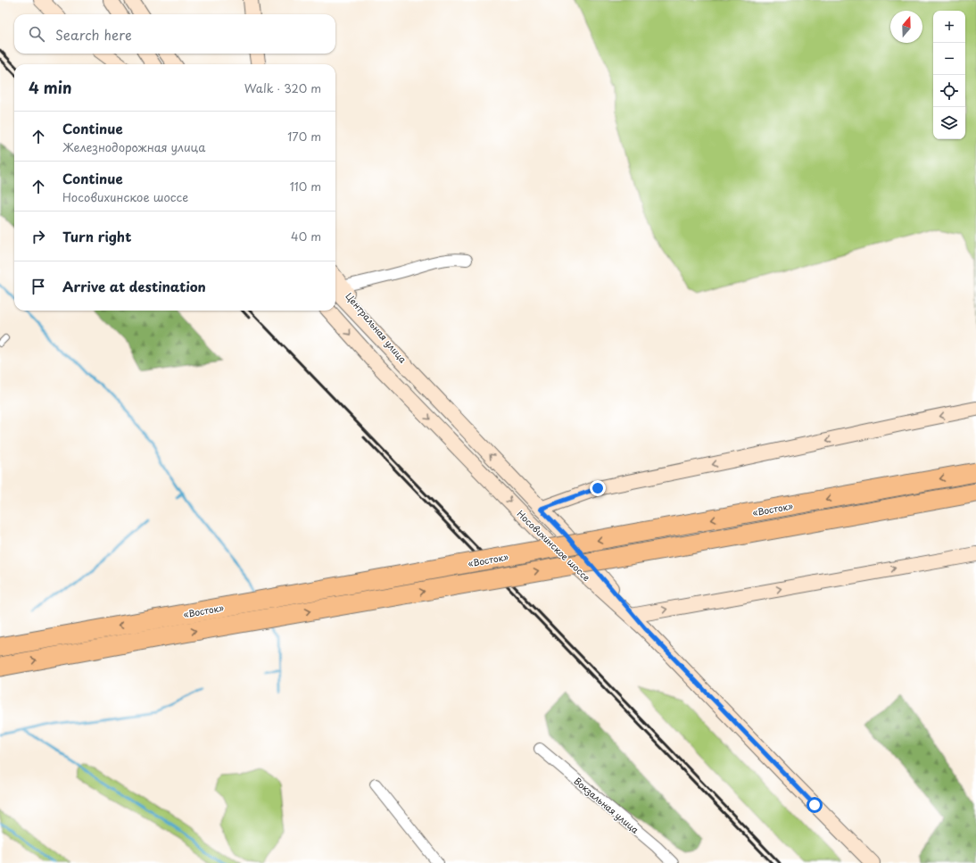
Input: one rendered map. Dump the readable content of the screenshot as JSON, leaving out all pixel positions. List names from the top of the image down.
{
  "streets": {
    "highway": ["«Восток»"],
    "main road": ["Носовихинское шоссе"],
    "street": ["Вокзальная улица"]
  },
  "north": "top",
  "page": {
    "map_buttons": ["+", "−"],
    "search": "Search here",
    "heading": ["4 min", "Walk · 320 m"],
    "list": [
      ["Continue", "Железнодорожная улица", "170 m"],
      ["Continue", "Носовихинское шоссе", "110 m"],
      ["Turn right", "40 m"],
      "Arrive at destination"
    ]
  }
}
